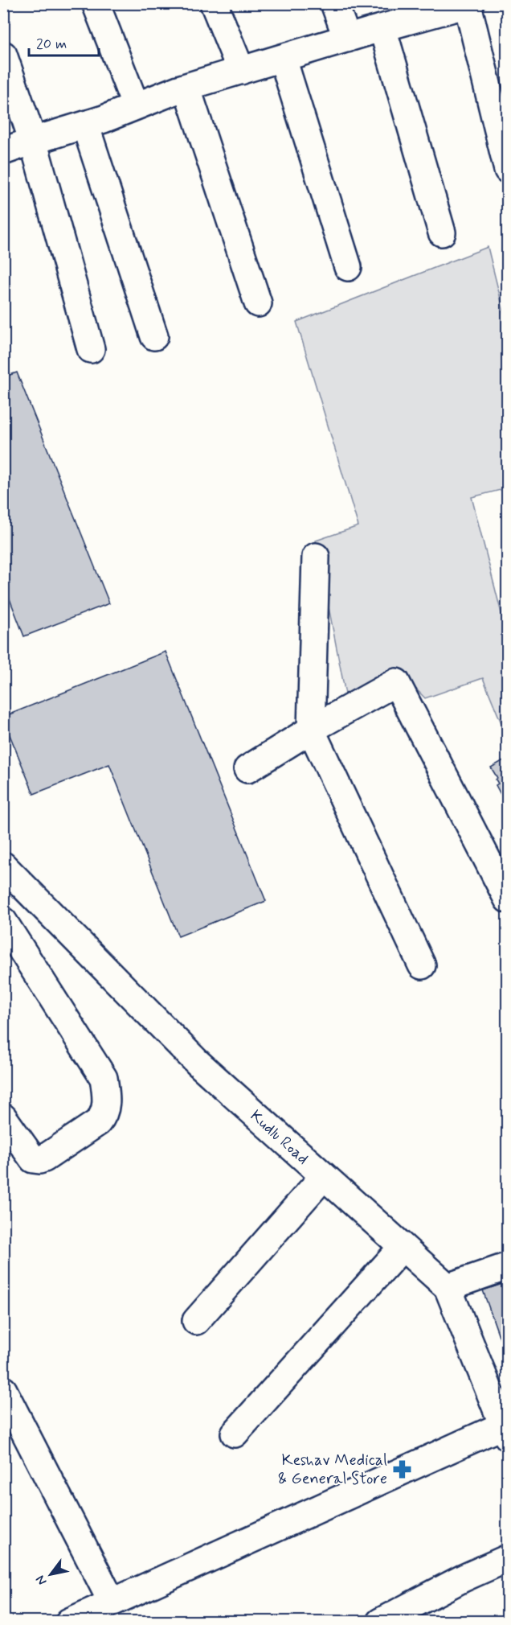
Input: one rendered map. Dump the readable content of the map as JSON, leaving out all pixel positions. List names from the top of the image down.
{
  "streets": {
    "street": ["Kudlu Road"]
  },
  "places": {
    "pharmacy": ["Keshav Medical & General Store"]
  },
  "scale_bar": "20 m",
  "north": "bottom left"
}
